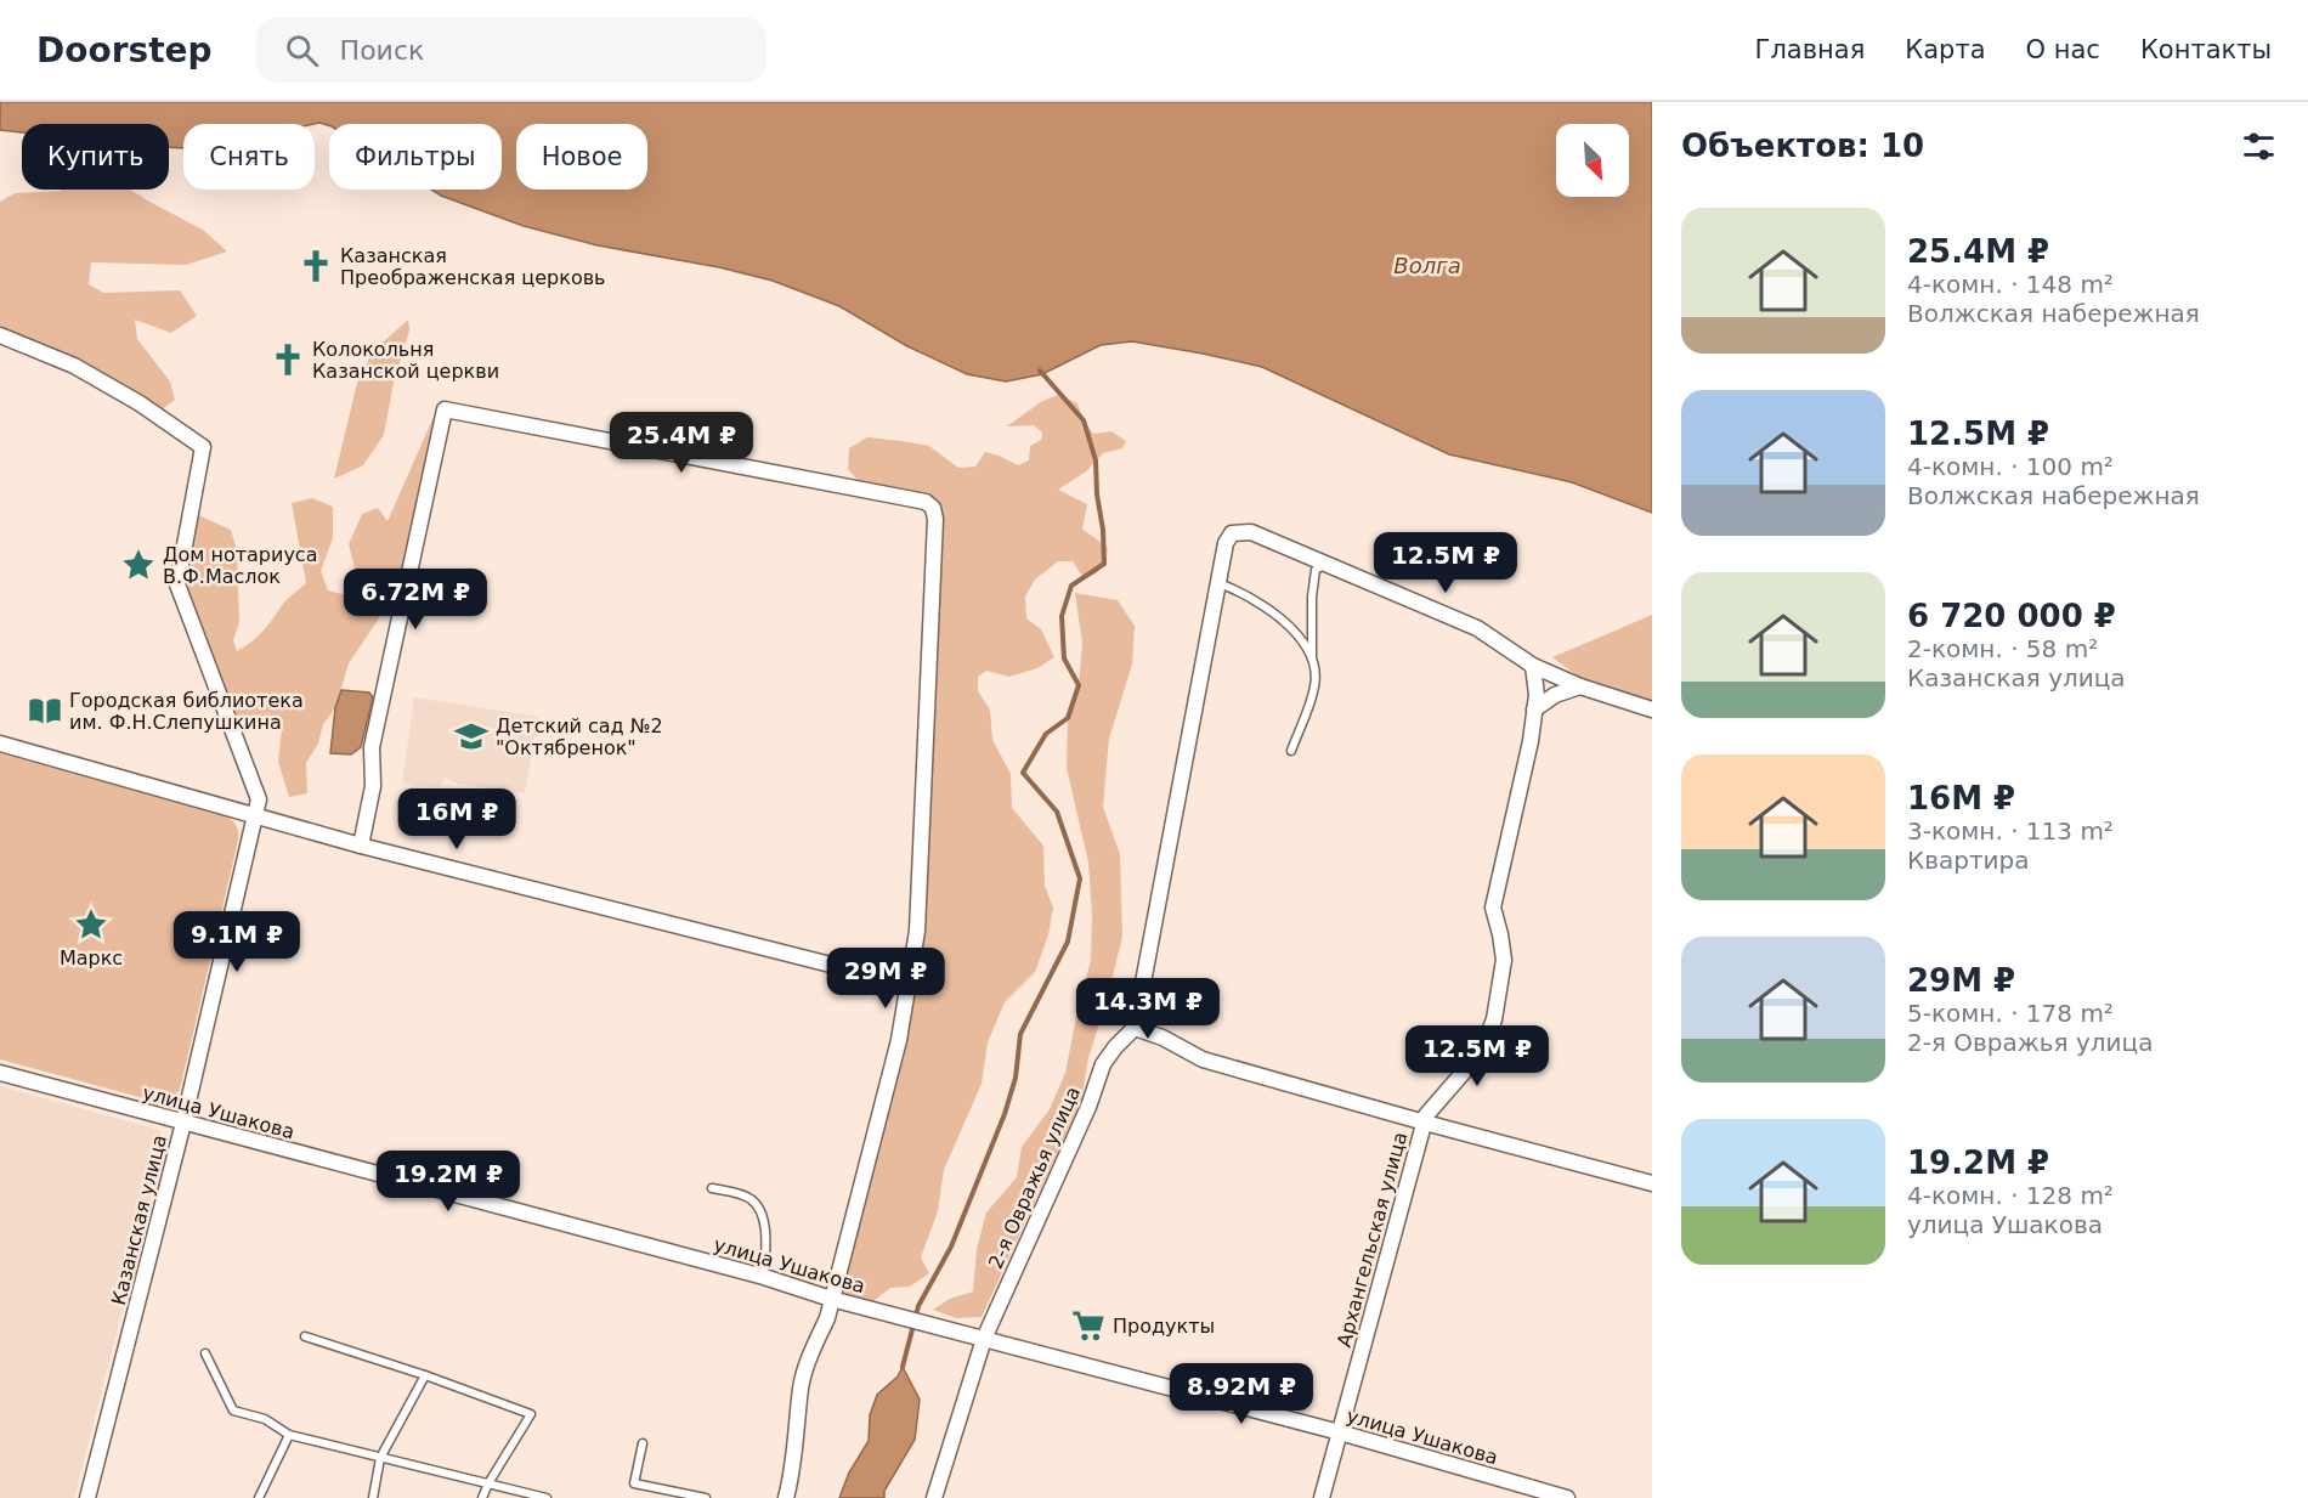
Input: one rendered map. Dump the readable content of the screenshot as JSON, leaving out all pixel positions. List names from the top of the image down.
{
  "streets": {
    "street": [
      "улица Ушакова",
      "2-я Овражья улица",
      "Казанская улица",
      "Архангельская улица"
    ]
  },
  "crossings": [
    ["улица Ушакова", "2-я Овражья улица"],
    ["улица Ушакова", "Казанская улица"],
    ["улица Ушакова", "Архангельская улица"]
  ],
  "water": ["Волга"],
  "places": {
    "church": ["Казанская Преображенская церковь", "Колокольня Казанской церкви"],
    "place": ["Дом нотариуса В.Ф.Маслок", "Маркс"],
    "library": ["Городская библиотека им. Ф.Н.Слепушкина"],
    "school or university": ["Детский сад №2 \"Октябренок\""],
    "supermarket": ["Продукты"]
  },
  "north": "bottom right",
  "page": {
    "header": "Doorstep",
    "search": "Поиск",
    "nav": [
      "Главная",
      "Карта",
      "О нас",
      "Контакты"
    ],
    "heading": "Объектов: 10",
    "chip": [
      "Купить",
      "Снять",
      "Фильтры",
      "Новое"
    ],
    "list": [
      {
        "name": "25.4M ₽",
        "note": "4-комн. · 148 m² · Волжская набережная"
      },
      {
        "name": "12.5M ₽",
        "note": "4-комн. · 100 m² · Волжская набережная"
      },
      {
        "name": "6 720 000 ₽",
        "note": "2-комн. · 58 m² · Казанская улица"
      },
      {
        "name": "16M ₽",
        "note": "3-комн. · 113 m² · Квартира"
      },
      {
        "name": "29M ₽",
        "note": "5-комн. · 178 m² · 2-я Овражья улица"
      },
      {
        "name": "19.2M ₽",
        "note": "4-комн. · 128 m² · улица Ушакова"
      }
    ],
    "price": [
      "25.4M ₽",
      "12.5M ₽",
      "6.72M ₽",
      "16M ₽",
      "9.1M ₽",
      "29M ₽",
      "14.3M ₽",
      "12.5M ₽",
      "19.2M ₽",
      "8.92M ₽"
    ]
  }
}
